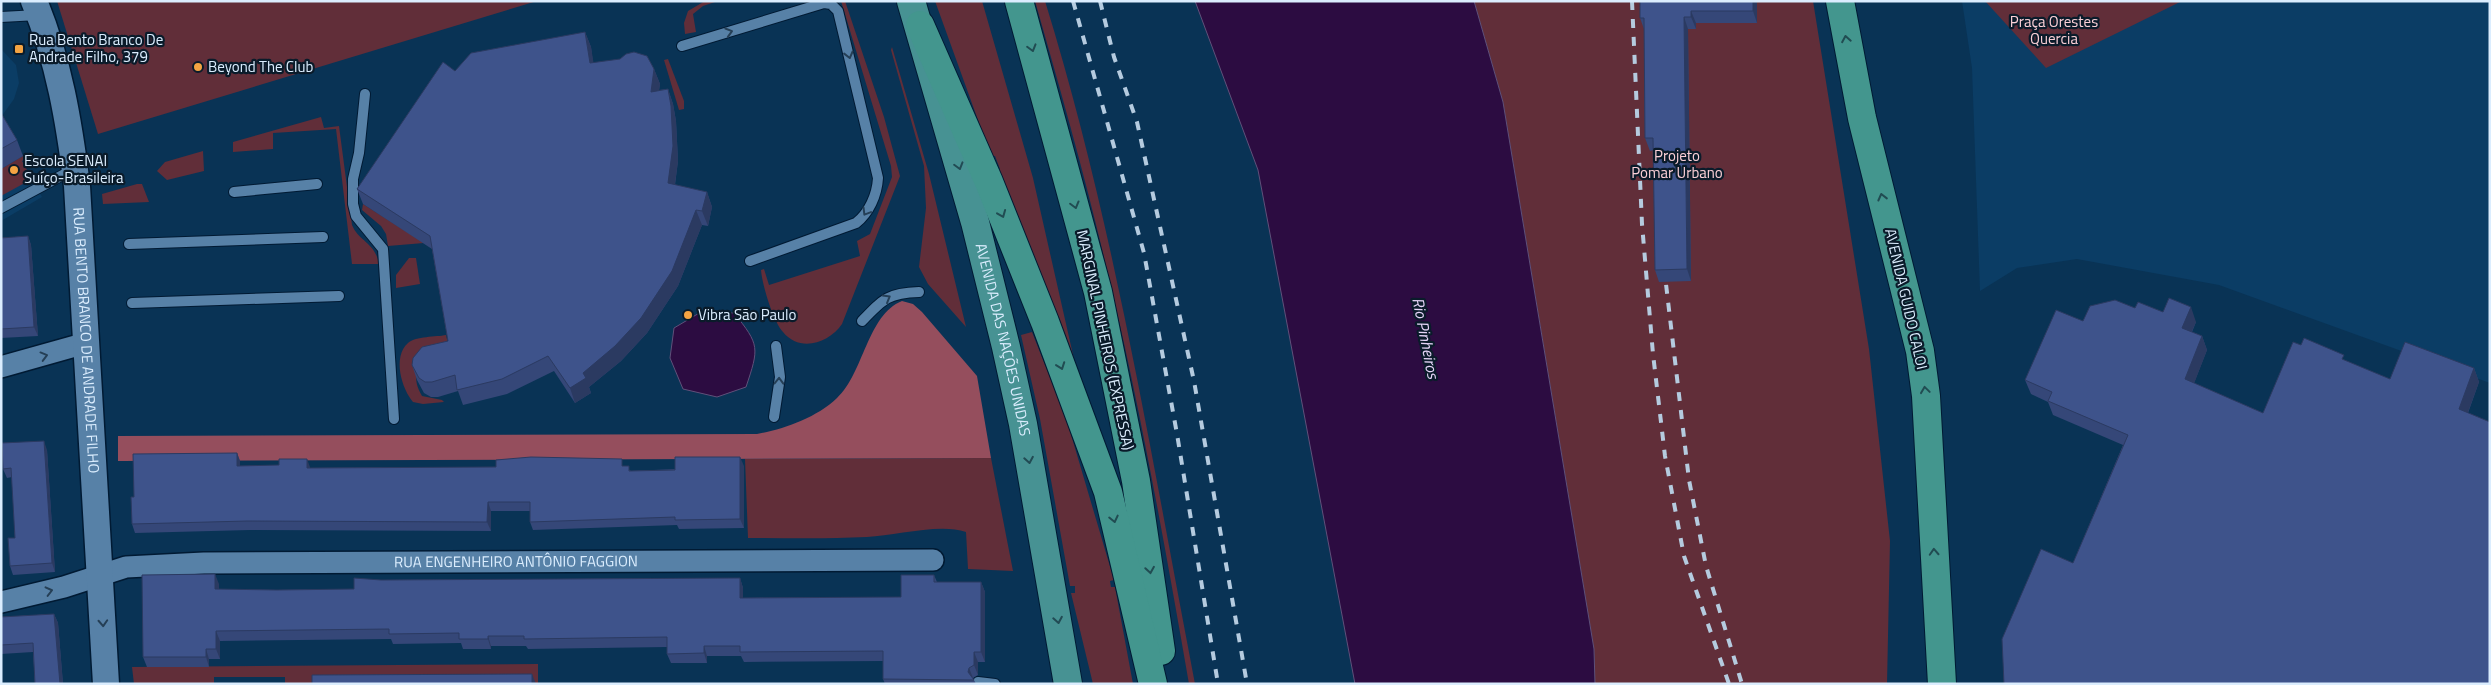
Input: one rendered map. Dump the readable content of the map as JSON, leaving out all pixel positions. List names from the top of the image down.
{
  "streets": {
    "highway": ["AVENIDA GUIDO CALOI", "AVENIDA DAS NAÇÕES UNIDAS", "MARGINAL PINHEIROS (EXPRESSA)"],
    "street": ["RUA BENTO BRANCO DE ANDRADE FILHO", "RUA ENGENHEIRO ANTÔNIO FAGGION"]
  },
  "crossings": [
    ["RUA BENTO BRANCO DE ANDRADE FILHO", "RUA ENGENHEIRO ANTÔNIO FAGGION"]
  ],
  "one_way": ["AVENIDA GUIDO CALOI"],
  "water": ["Rio Pinheiros"],
  "parks": ["Praça Orestes Quercia", "Projeto Pomar Urbano"],
  "places": {
    "transit": ["Rua Bento Branco De Andrade Filho, 379"],
    "other": ["Beyond The Club", "Escola SENAI Suíço-Brasileira", "Vibra São Paulo"]
  }
}
